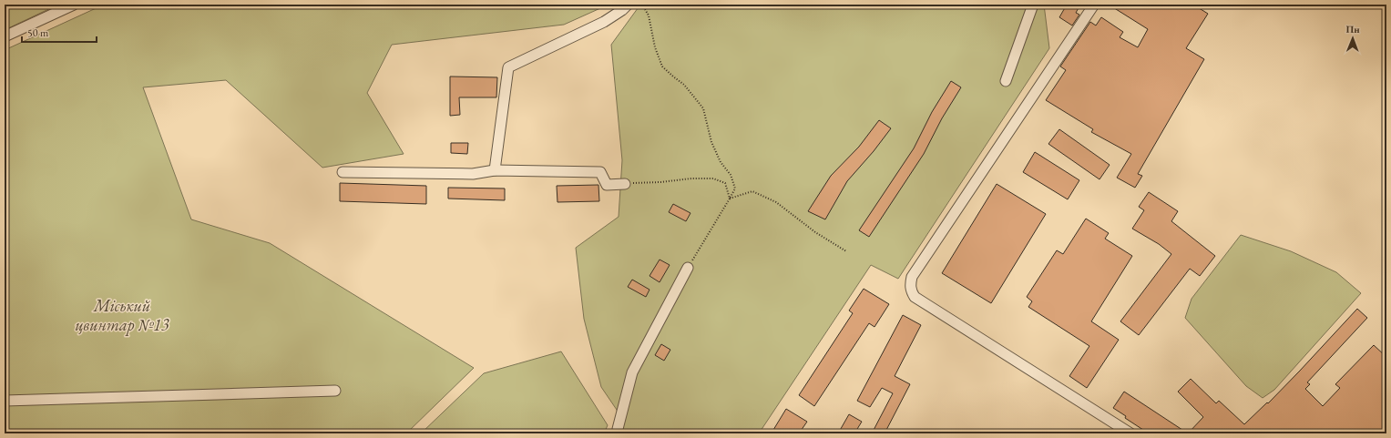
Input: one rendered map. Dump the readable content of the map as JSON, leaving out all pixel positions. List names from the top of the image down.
{
  "parks": ["Міський цвинтар №13"],
  "scale_bar": "50 m",
  "north": "top"
}
